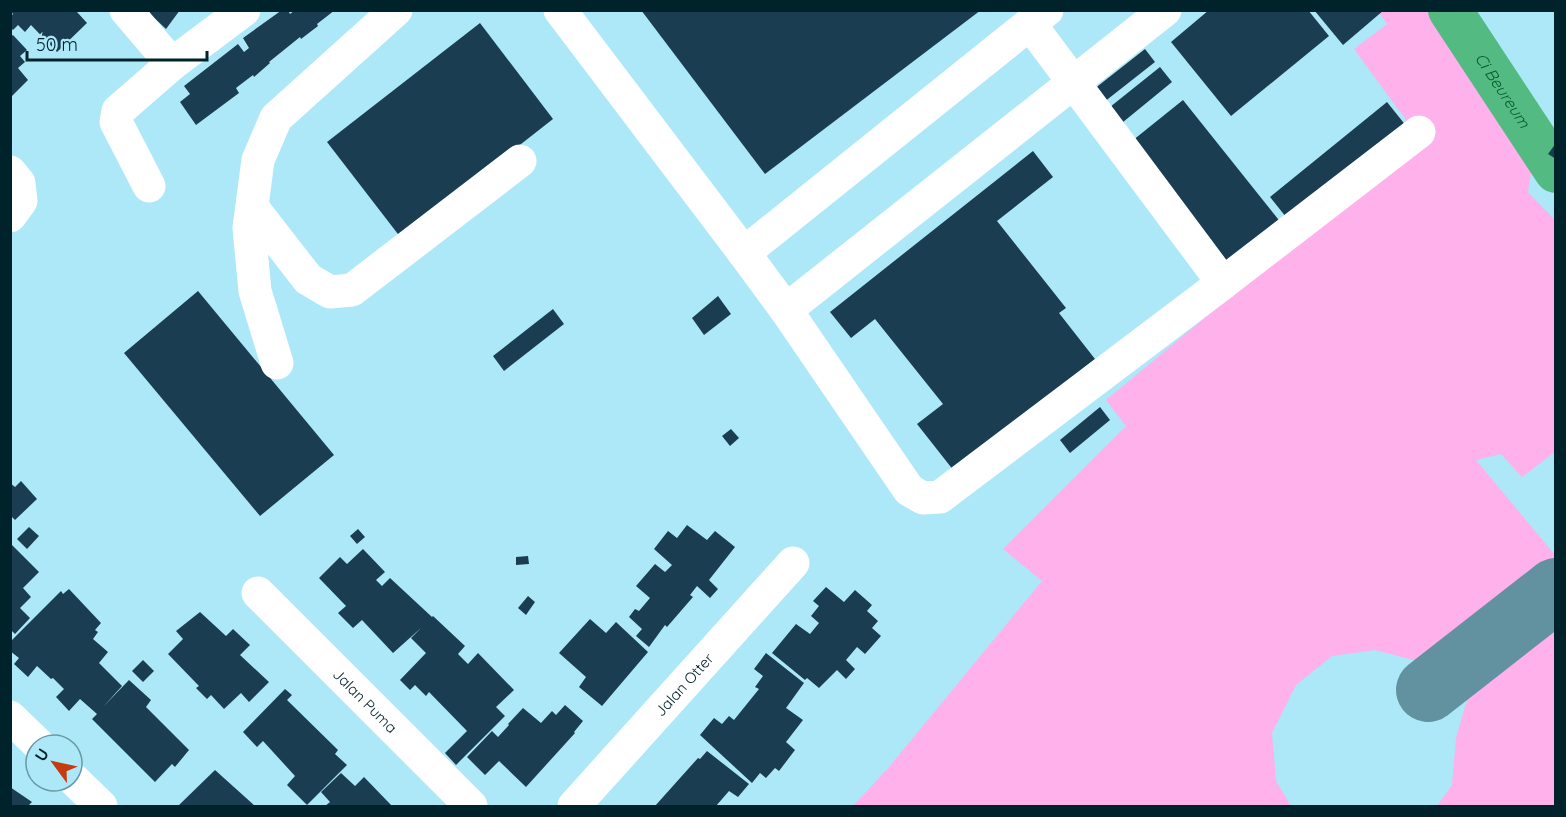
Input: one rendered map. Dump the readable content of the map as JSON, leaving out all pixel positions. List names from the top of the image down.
{
  "streets": {
    "street": ["Jalan Otter", "Jalan Puma"]
  },
  "water": ["Ci Beureum"],
  "scale_bar": "50 m",
  "north": "top left"
}
